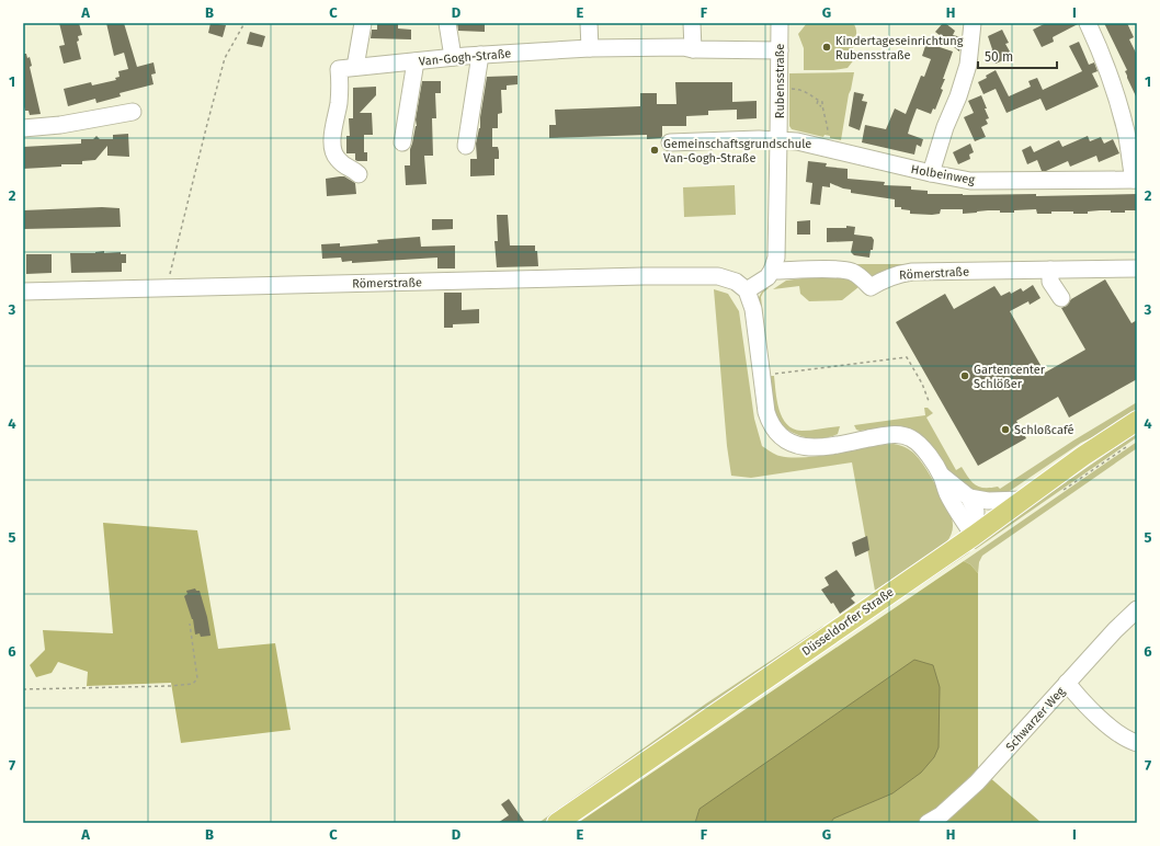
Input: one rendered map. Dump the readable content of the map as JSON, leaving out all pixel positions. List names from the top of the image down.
{
  "streets": {
    "main road": ["Düsseldorfer Straße"],
    "street": [
      "Van-Gogh-Straße",
      "Rubensstraße",
      "Holbeinweg",
      "Römerstraße",
      "Schwarzer Weg"
    ]
  },
  "crossings": [
    ["Van-Gogh-Straße", "Rubensstraße"],
    ["Rubensstraße", "Holbeinweg"],
    ["Rubensstraße", "Römerstraße"]
  ],
  "places": [
    "Kindertageseinrichtung Rubensstraße",
    "Gemeinschaftsgrundschule Van-Gogh-Straße",
    "Gartencenter Schlößer",
    "Schloßcafé"
  ],
  "scale_bar": "50 m",
  "grid": {
    "columns": [
      "A",
      "B",
      "C",
      "D",
      "E",
      "F",
      "G",
      "H",
      "I"
    ],
    "rows": [
      "1",
      "2",
      "3",
      "4",
      "5",
      "6",
      "7"
    ]
  }
}
